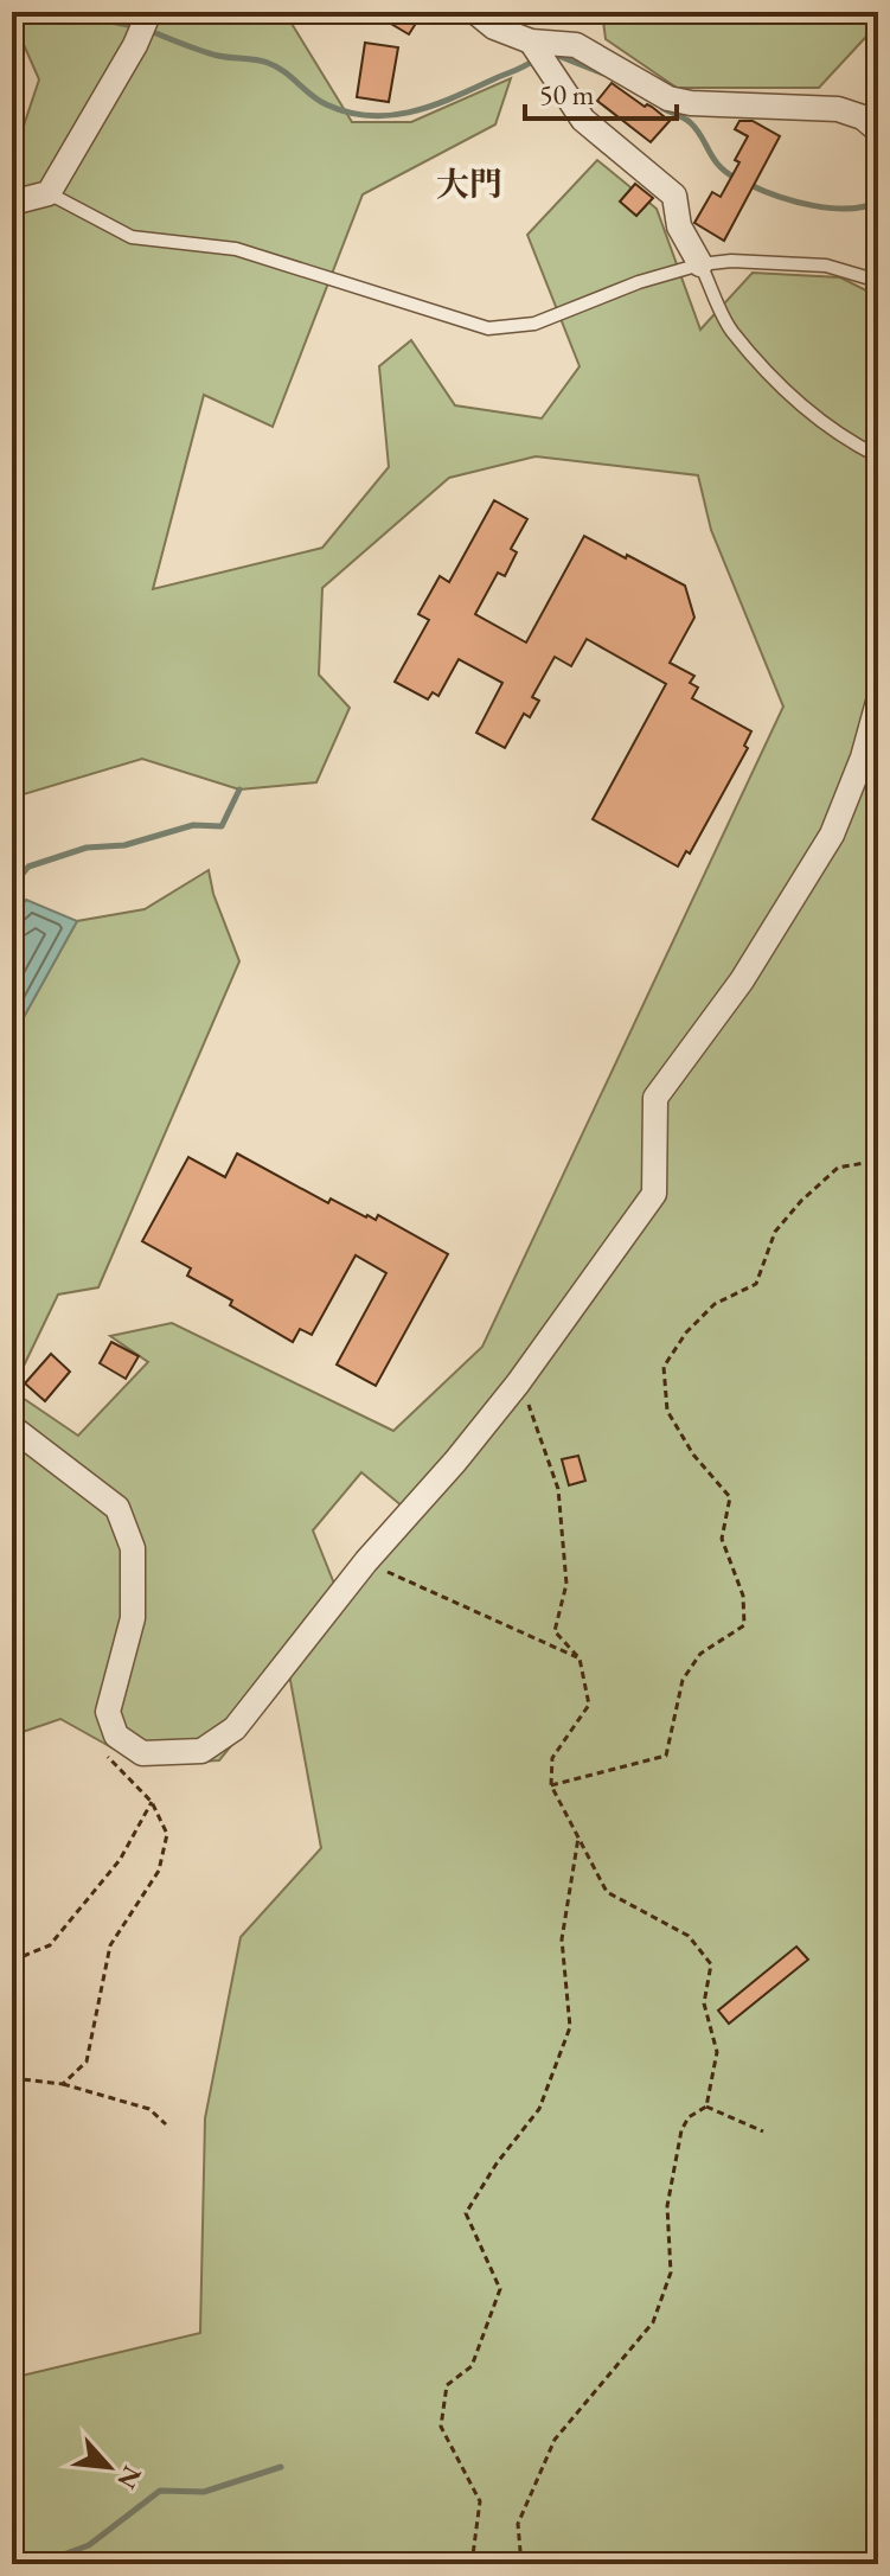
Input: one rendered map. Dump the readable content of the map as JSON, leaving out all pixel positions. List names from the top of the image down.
{
  "districts": ["大門"],
  "scale_bar": "50 m",
  "north": "bottom right"
}
